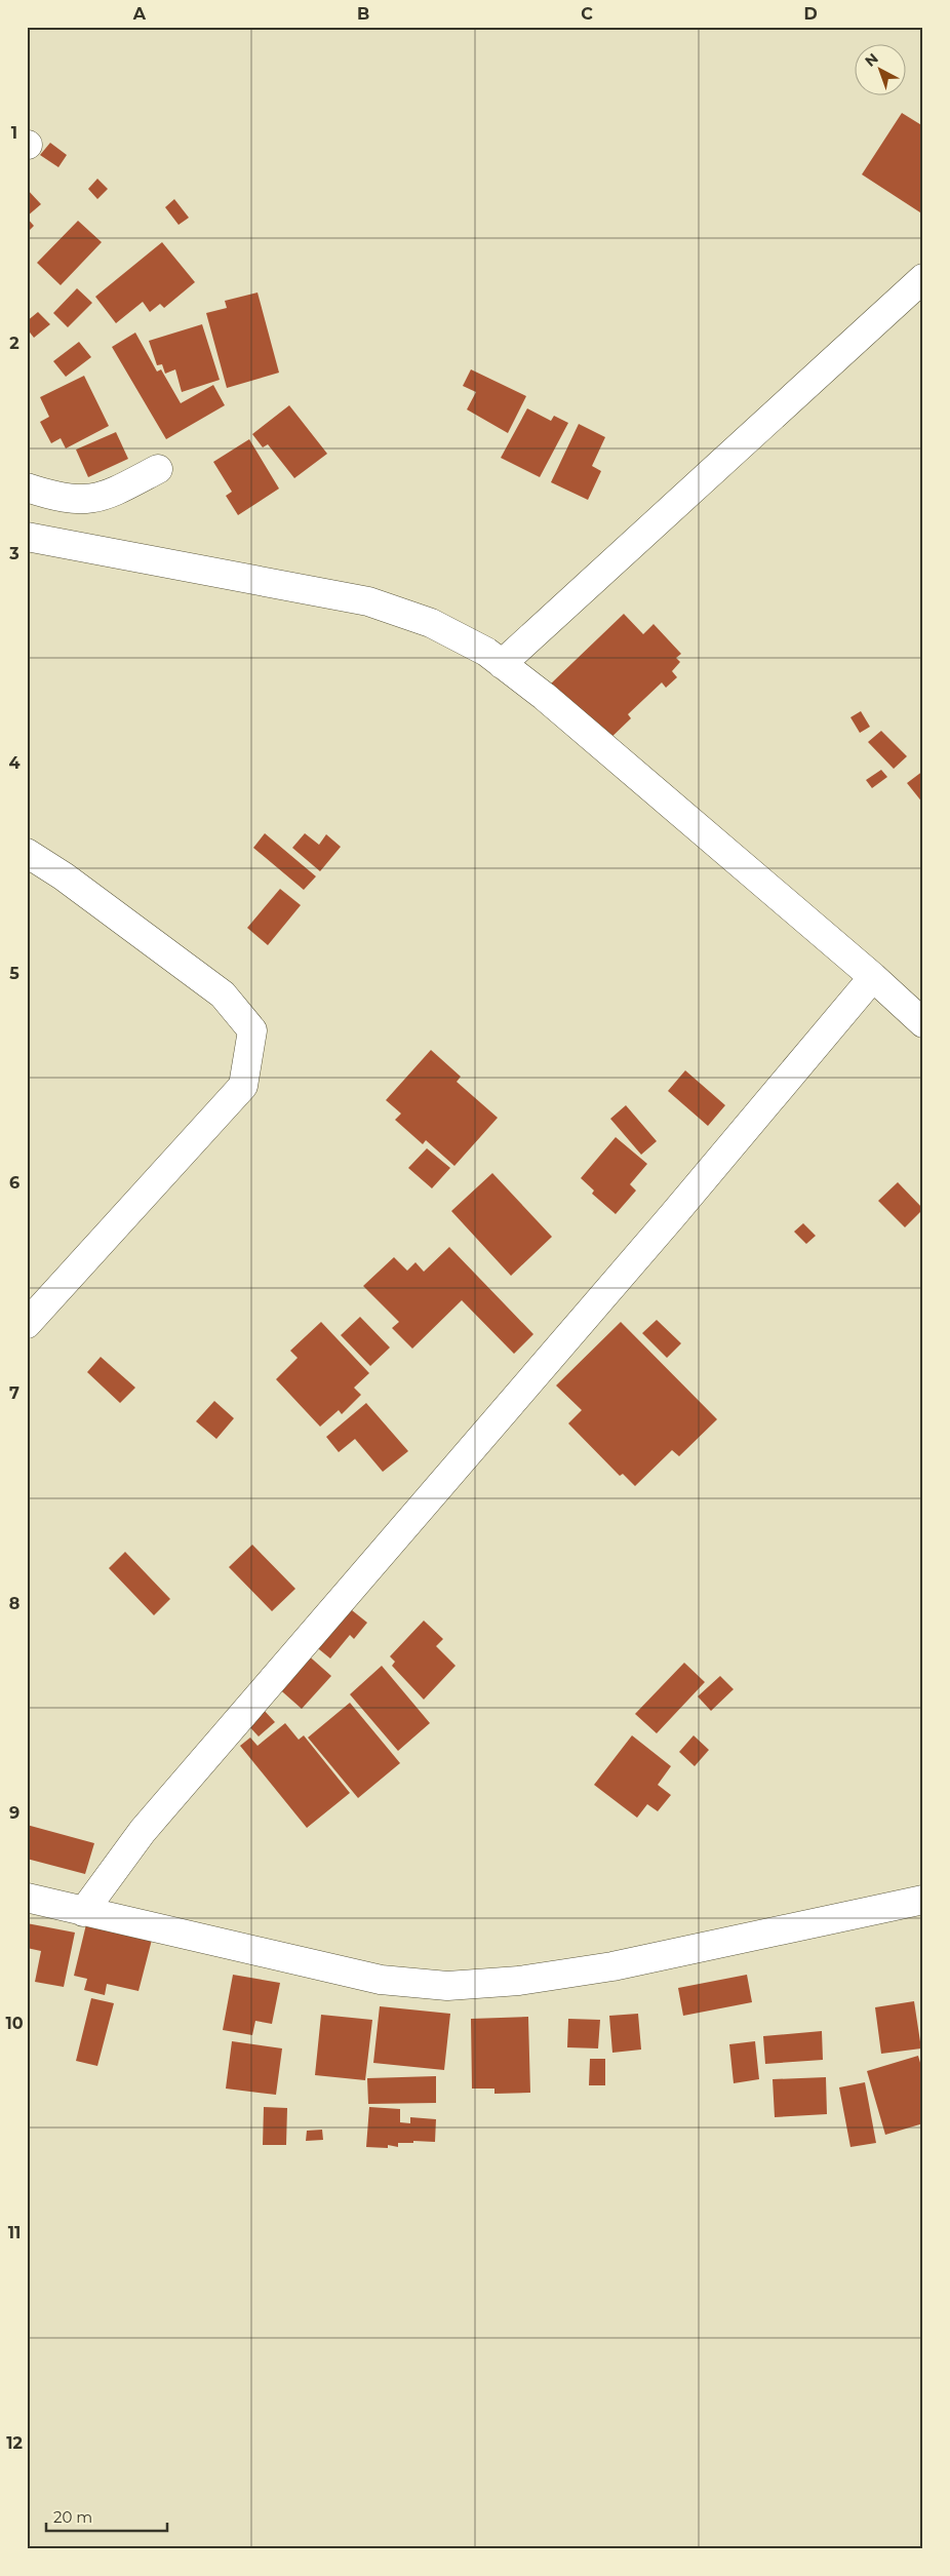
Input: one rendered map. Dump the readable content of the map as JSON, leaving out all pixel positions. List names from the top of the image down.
{
  "scale_bar": "20 m",
  "north": "top left",
  "grid": {
    "columns": [
      "A",
      "B",
      "C",
      "D"
    ],
    "rows": [
      "1",
      "2",
      "3",
      "4",
      "5",
      "6",
      "7",
      "8",
      "9",
      "10",
      "11",
      "12"
    ]
  }
}
